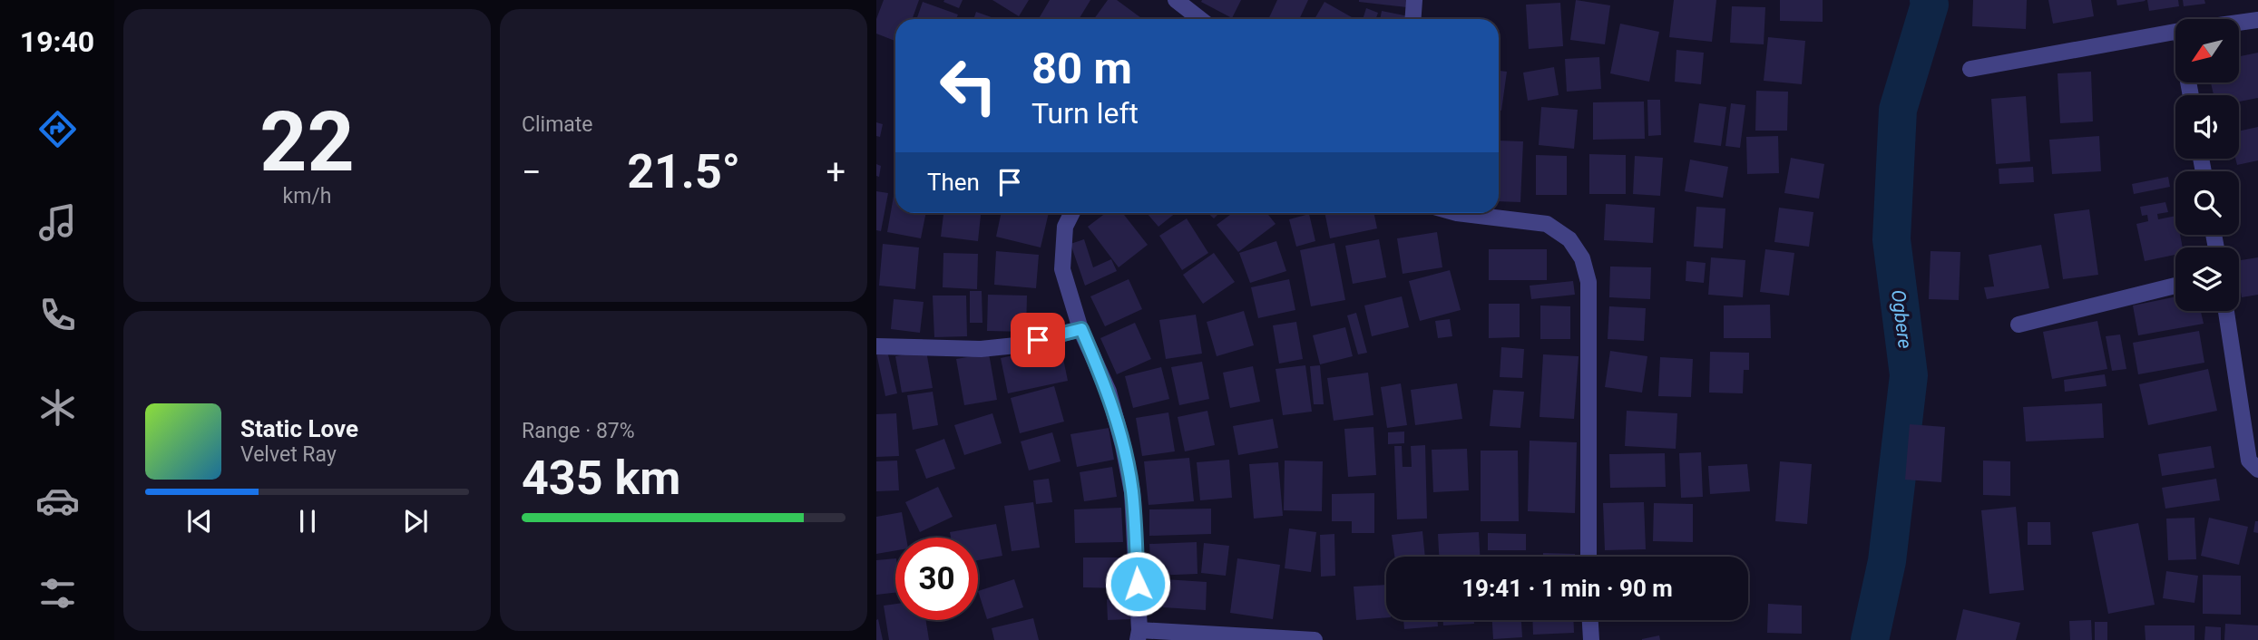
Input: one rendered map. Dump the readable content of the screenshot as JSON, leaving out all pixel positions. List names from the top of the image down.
{
  "water": ["Ogbere"],
  "north": "bottom left",
  "page": {
    "tabs": "19:40",
    "tile": [
      ["22", "km/h"],
      "Climate",
      ["Range · 87%", "435 km"]
    ],
    "turn": ["80 m", "Turn left"],
    "heat": ["−", "21.5°", "+"],
    "then": "Then",
    "song": ["Static Love", "Velvet Ray"],
    "limit": "30",
    "trip": "19:41 · 1 min · 90 m"
  }
}
